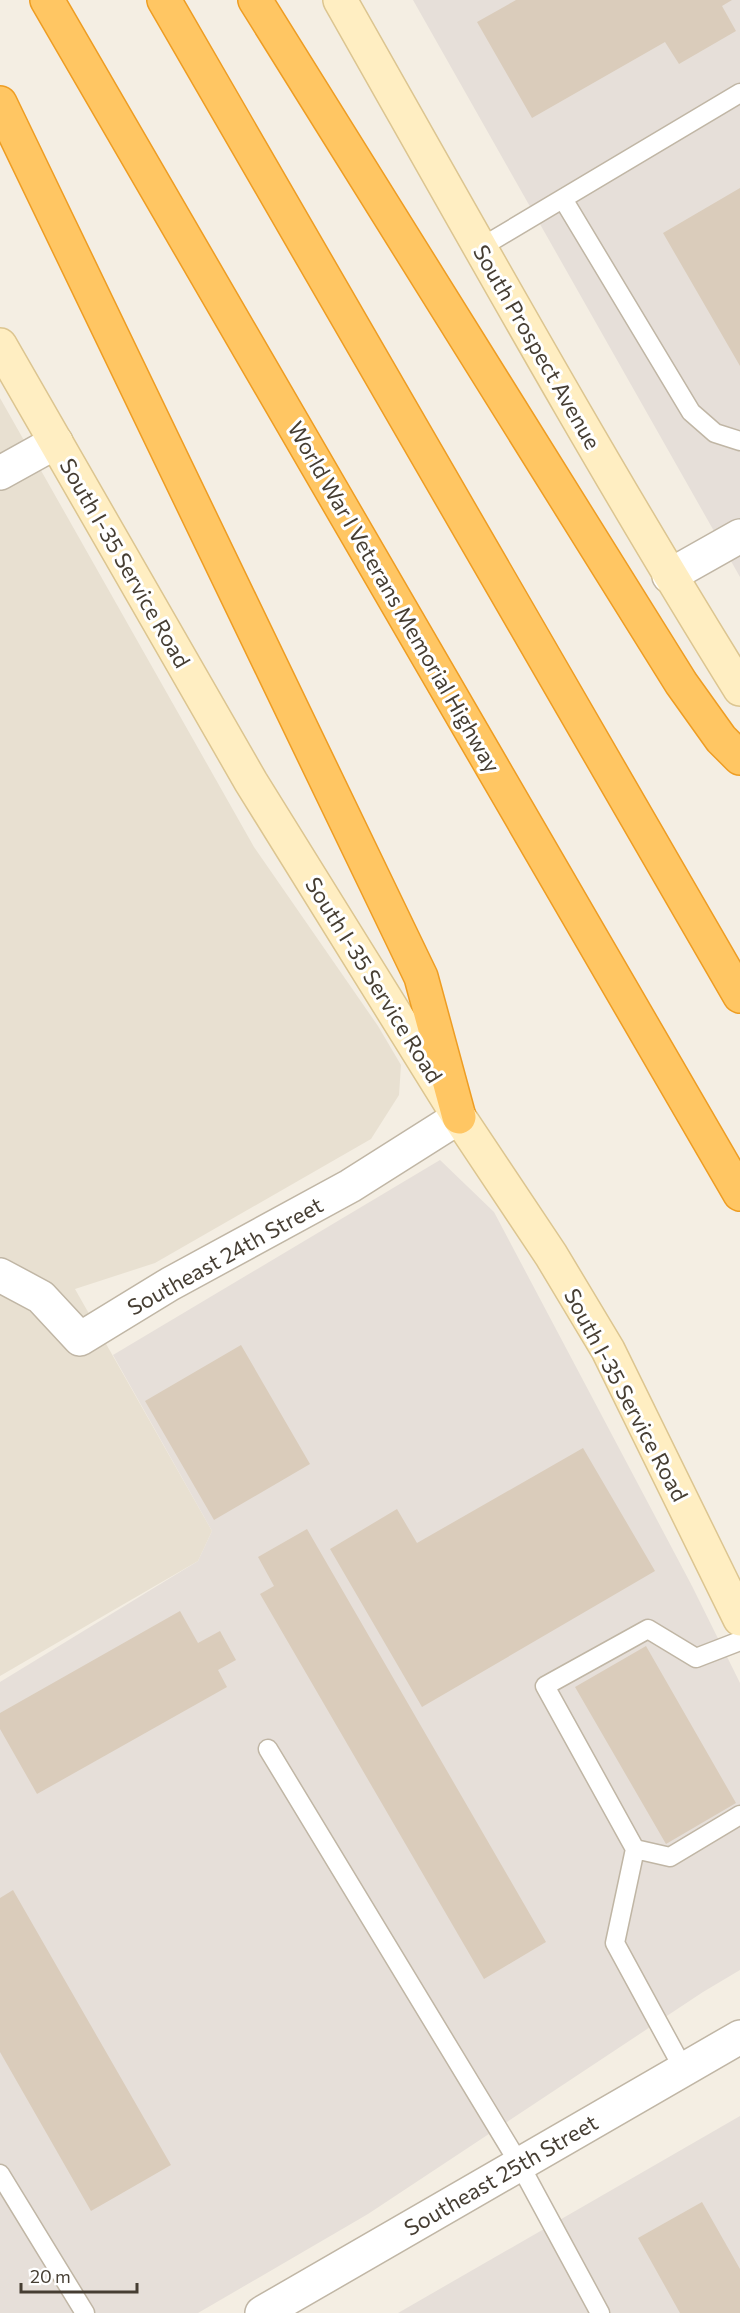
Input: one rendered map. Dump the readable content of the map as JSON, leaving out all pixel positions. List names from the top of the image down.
{
  "streets": {
    "highway": ["World War I Veterans Memorial Highway"],
    "main road": ["South Prospect Avenue", "South I-35 Service Road"],
    "street": ["Southeast 24th Street", "Southeast 25th Street"]
  },
  "crossings": [
    ["South I-35 Service Road", "Southeast 24th Street"]
  ],
  "scale_bar": "20 m"
}
